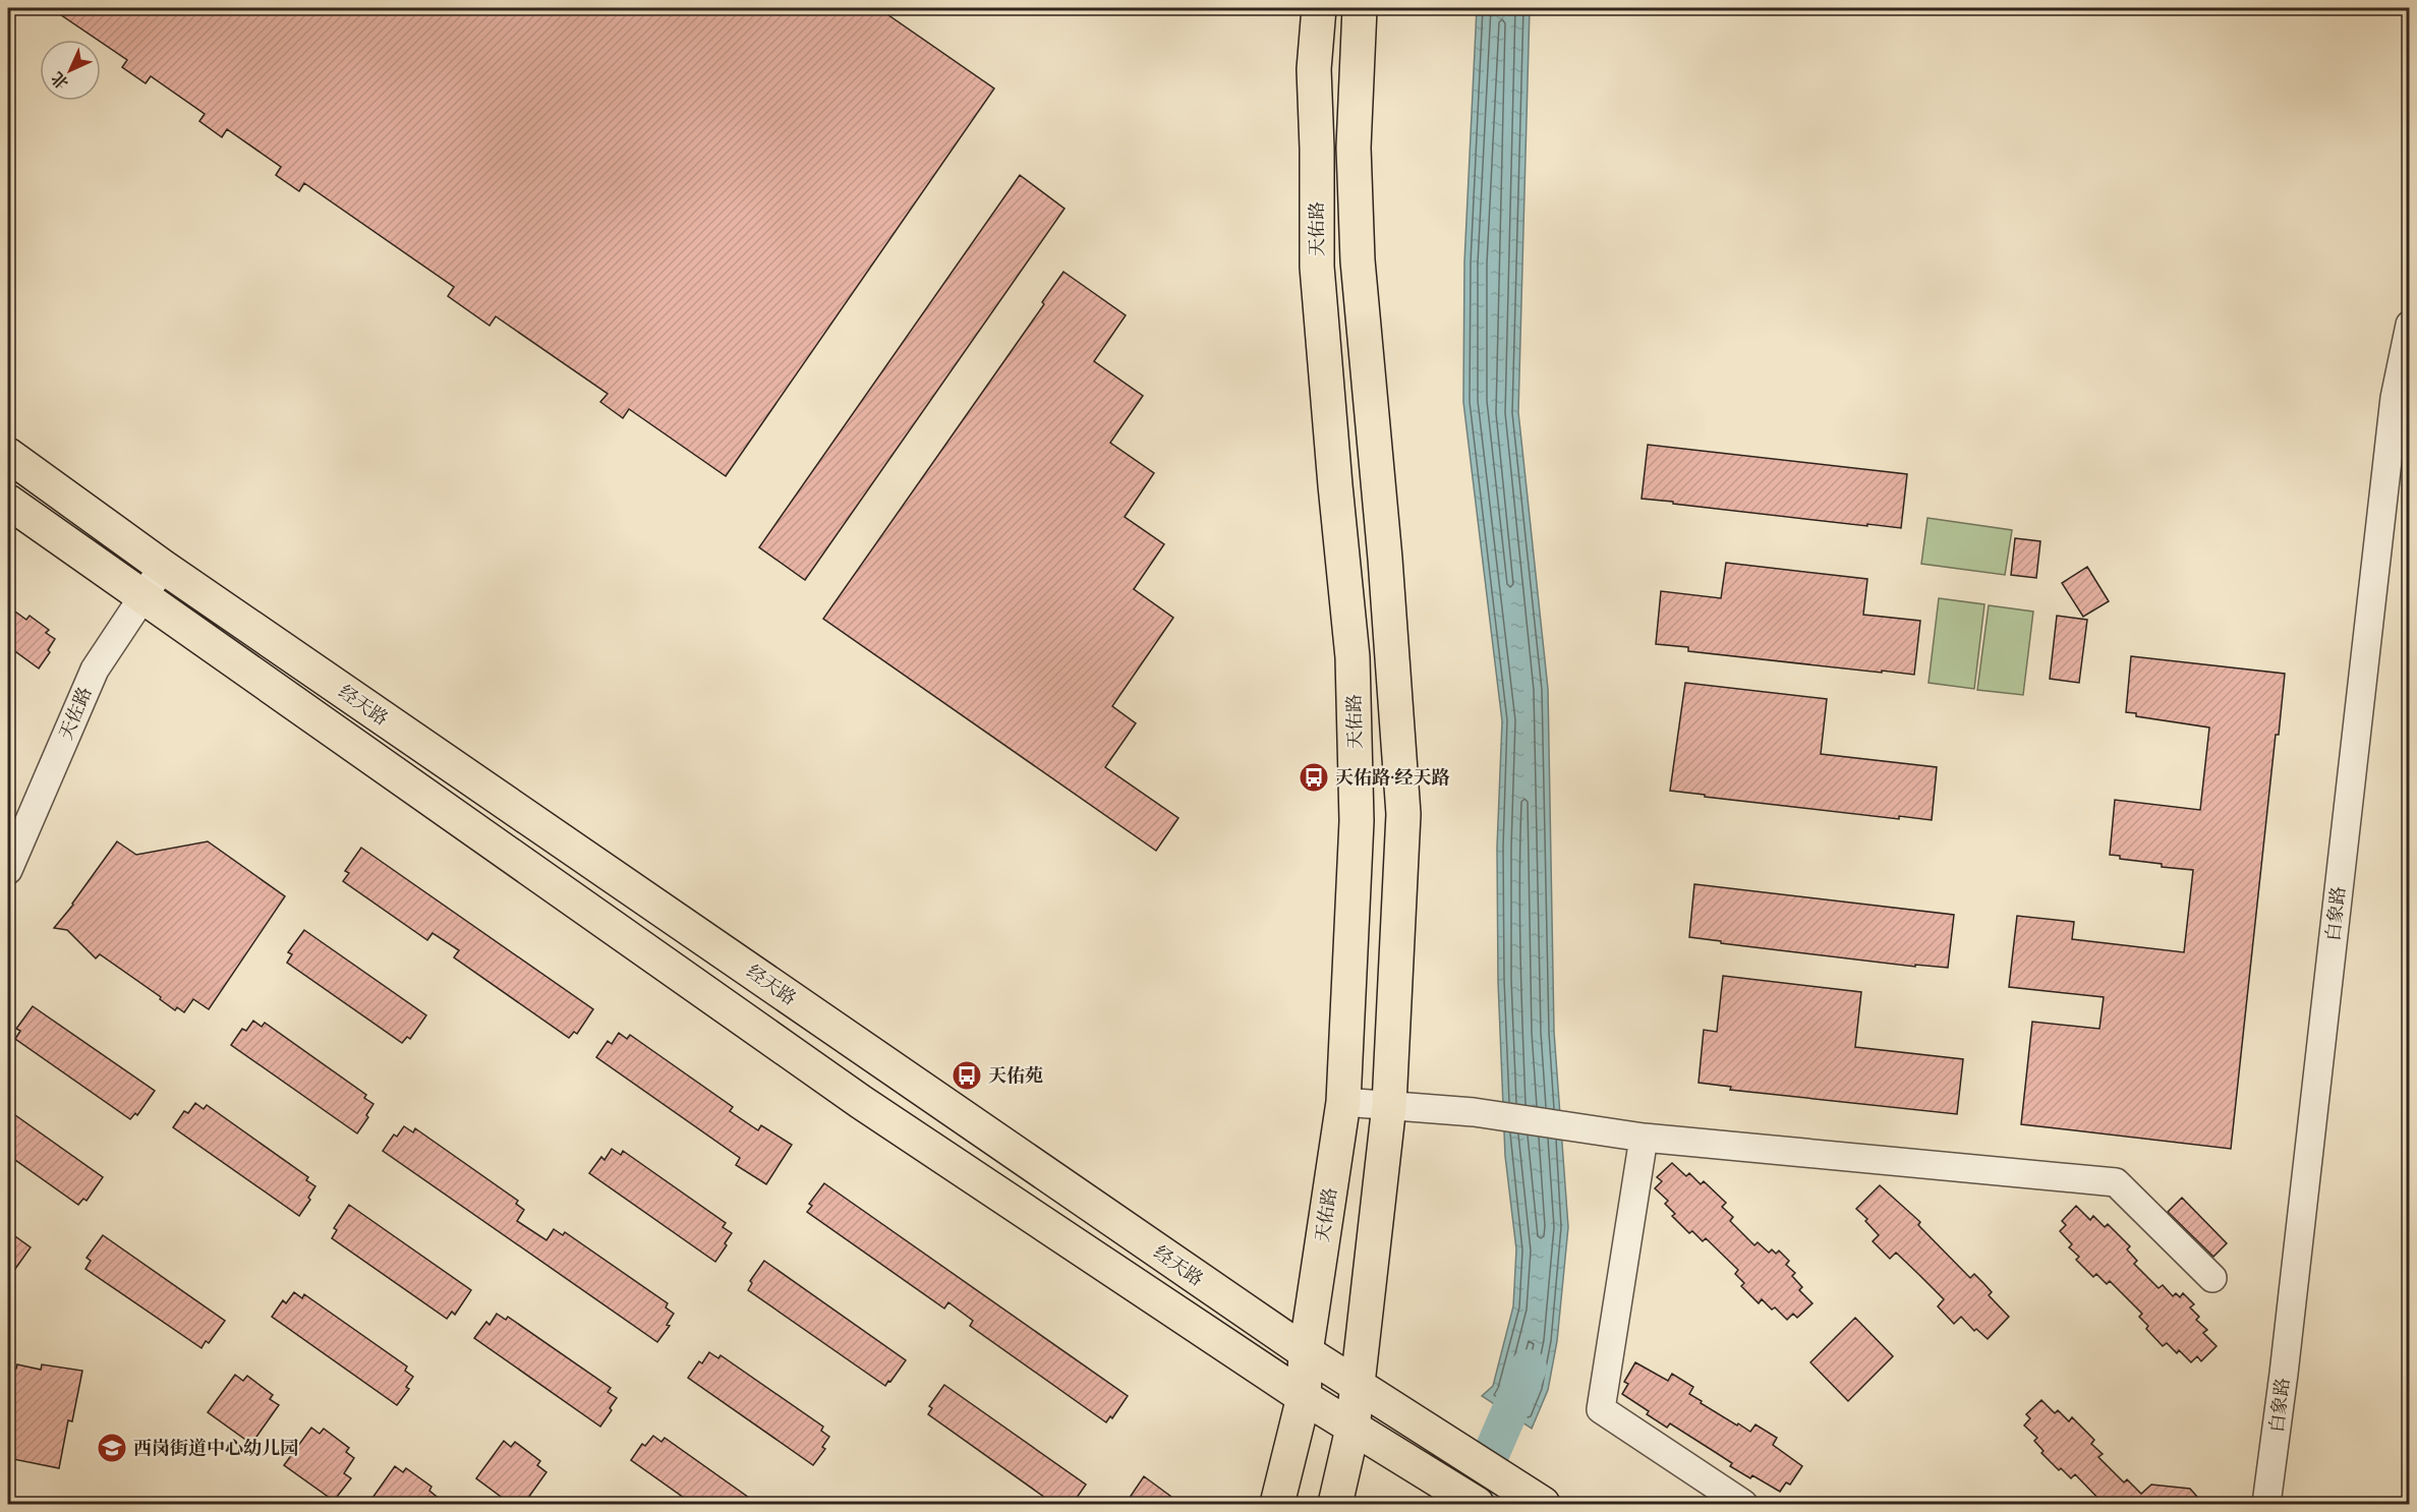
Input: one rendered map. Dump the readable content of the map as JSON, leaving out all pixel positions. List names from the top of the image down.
{
  "streets": {
    "main road": ["天佑路", "经天路"],
    "street": ["天佐路", "白象路"]
  },
  "crossings": [
    ["天佑路", "经天路"],
    ["经天路", "天佐路"]
  ],
  "places": {
    "bus stop": ["天佑路·经天路", "天佑苑"],
    "school or university": ["西岗街道中心幼儿园"]
  },
  "north": "bottom left"
}
